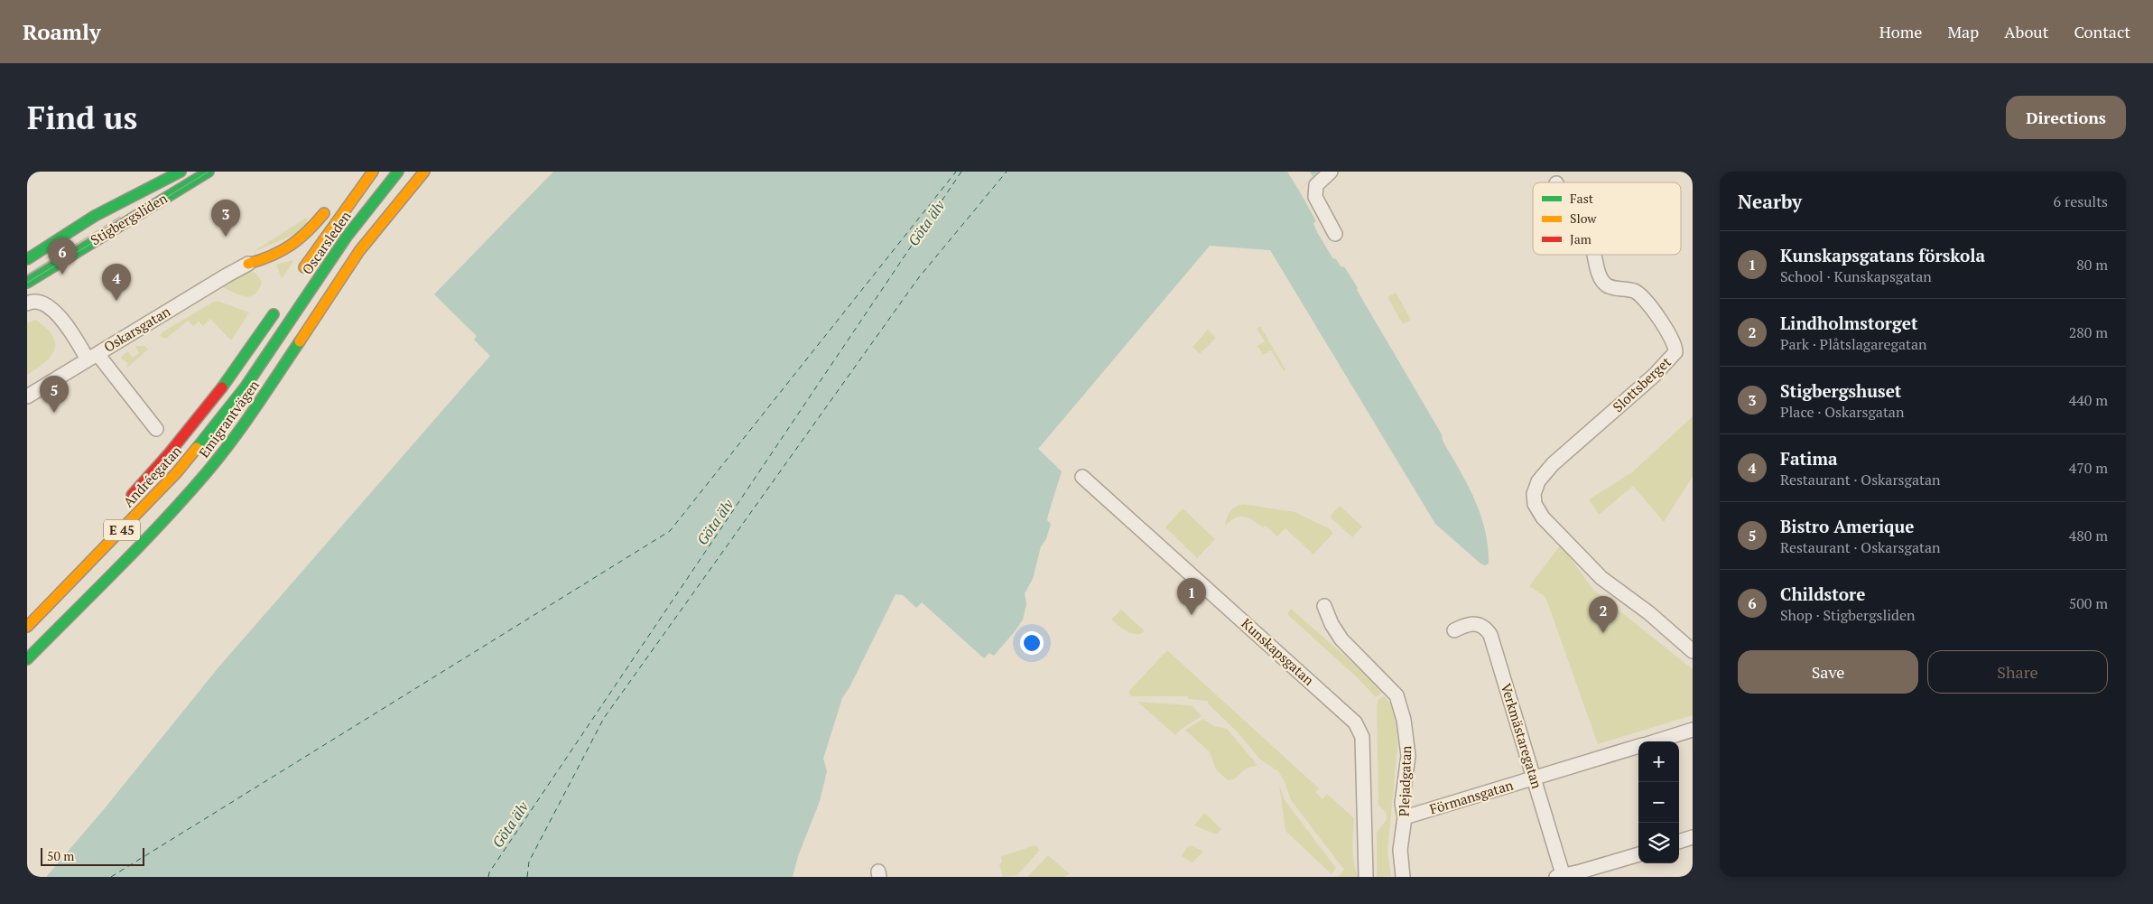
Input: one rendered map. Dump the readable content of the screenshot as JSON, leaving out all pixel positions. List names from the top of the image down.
{
  "streets": {
    "main road": [
      "Stigbergsliden",
      "Oscarsleden",
      "Emigrantvägen",
      "Andréegatan",
      "E 45"
    ],
    "street": [
      "Oskarsgatan",
      "Slottsberget",
      "Kunskapsgatan",
      "Verkmästaregatan",
      "Plejadgatan",
      "Förmansgatan"
    ]
  },
  "crossings": [
    ["Oscarsleden", "Andréegatan"],
    ["Verkmästaregatan", "Förmansgatan"],
    ["Plejadgatan", "Förmansgatan"]
  ],
  "water": ["Göta älv"],
  "legend": ["Fast", "Slow", "Jam"],
  "scale_bar": "50 m",
  "page": {
    "header": "Roamly",
    "nav": [
      "Home",
      "Map",
      "About",
      "Contact"
    ],
    "buttons": [
      "Directions",
      ["Save", "Share"]
    ],
    "title": "Find us",
    "heading": ["Nearby", "6 results"],
    "pins": [
      "3",
      "6",
      "4",
      "5",
      "1",
      "2"
    ],
    "list": [
      {
        "mark": "1",
        "name": "Kunskapsgatans förskola",
        "note": "School · Kunskapsgatan",
        "value": "80 m"
      },
      {
        "mark": "2",
        "name": "Lindholmstorget",
        "note": "Park · Plåtslagaregatan",
        "value": "280 m"
      },
      {
        "mark": "3",
        "name": "Stigbergshuset",
        "note": "Place · Oskarsgatan",
        "value": "440 m"
      },
      {
        "mark": "4",
        "name": "Fatima",
        "note": "Restaurant · Oskarsgatan",
        "value": "470 m"
      },
      {
        "mark": "5",
        "name": "Bistro Amerique",
        "note": "Restaurant · Oskarsgatan",
        "value": "480 m"
      },
      {
        "mark": "6",
        "name": "Childstore",
        "note": "Shop · Stigbergsliden",
        "value": "500 m"
      }
    ],
    "map_buttons": ["+", "−"],
    "scale": "50 m"
  }
}
